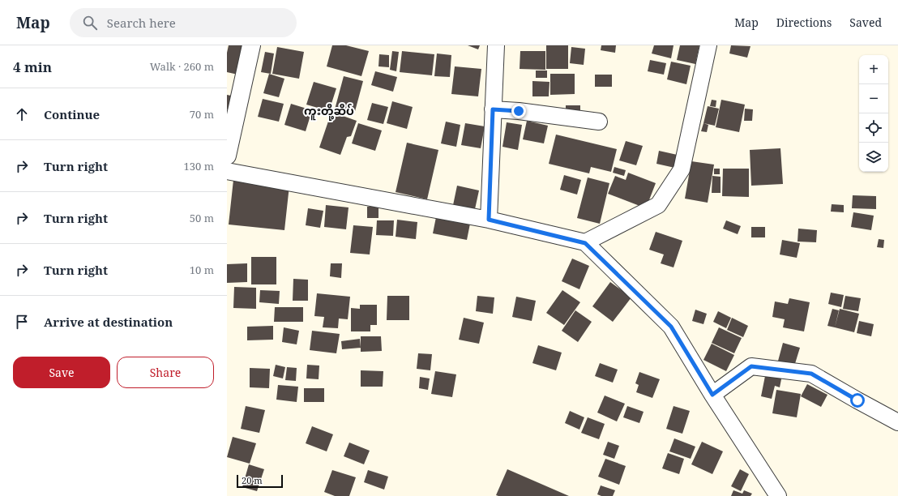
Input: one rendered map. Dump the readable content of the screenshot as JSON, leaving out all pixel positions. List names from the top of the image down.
{
  "districts": ["ကူးတို့ဆိပ်"],
  "scale_bar": "20 m",
  "page": {
    "header": "Map",
    "search": "Search here",
    "nav": ["Map", "Directions", "Saved"],
    "heading": ["4 min", "Walk · 260 m"],
    "map_buttons": ["+", "−"],
    "list": [
      ["Continue", "70 m"],
      ["Turn right", "130 m"],
      ["Turn right", "50 m"],
      ["Turn right", "10 m"],
      "Arrive at destination"
    ],
    "buttons": ["Save", "Share"],
    "scale": "20 m"
  }
}
